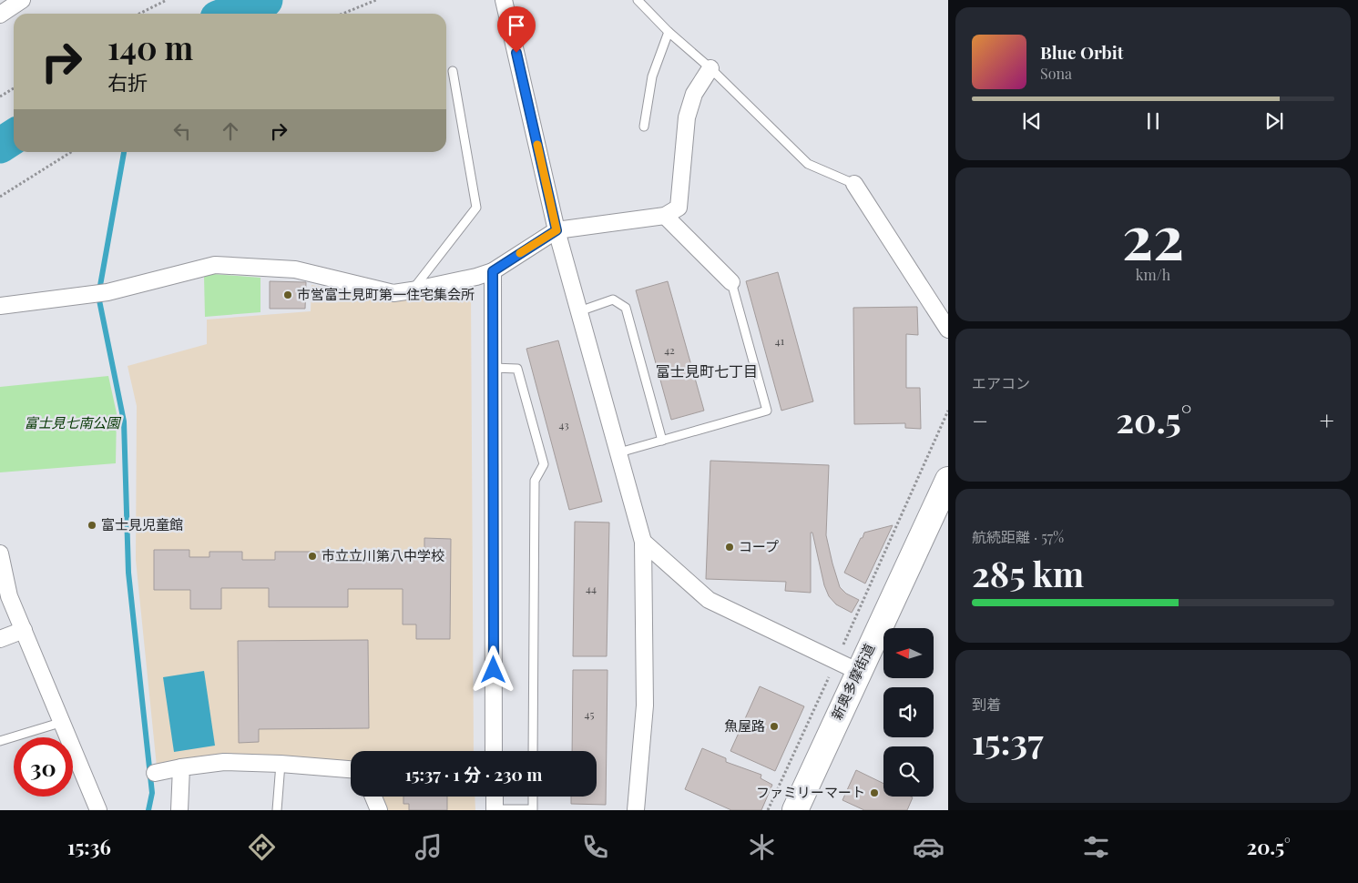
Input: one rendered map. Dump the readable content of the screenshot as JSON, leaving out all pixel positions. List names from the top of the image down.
{
  "streets": {
    "main road": ["新奥多摩街道"]
  },
  "districts": ["富士見町七丁目"],
  "parks": ["富士見七南公園"],
  "places": [
    "市営富士見町第一住宅集会所",
    "富士見児童館",
    "コープ",
    "市立立川第八中学校",
    "魚屋路",
    "ファミリーマート"
  ],
  "house_numbers": [
    "41",
    "42",
    "43",
    "44",
    "45"
  ],
  "north": "left",
  "page": {
    "turn": ["140 m", "右折"],
    "song": ["Blue Orbit", "Sona"],
    "tile": [
      ["22", "km/h"],
      "エアコン",
      ["航続距離 · 57%", "285 km"],
      ["到着", "15:37"]
    ],
    "heat": ["−", "20.5°", "+"],
    "limit": "30",
    "trip": "15:37 · 1 分 · 230 m",
    "tabs": ["15:36", "20.5°"]
  }
}
